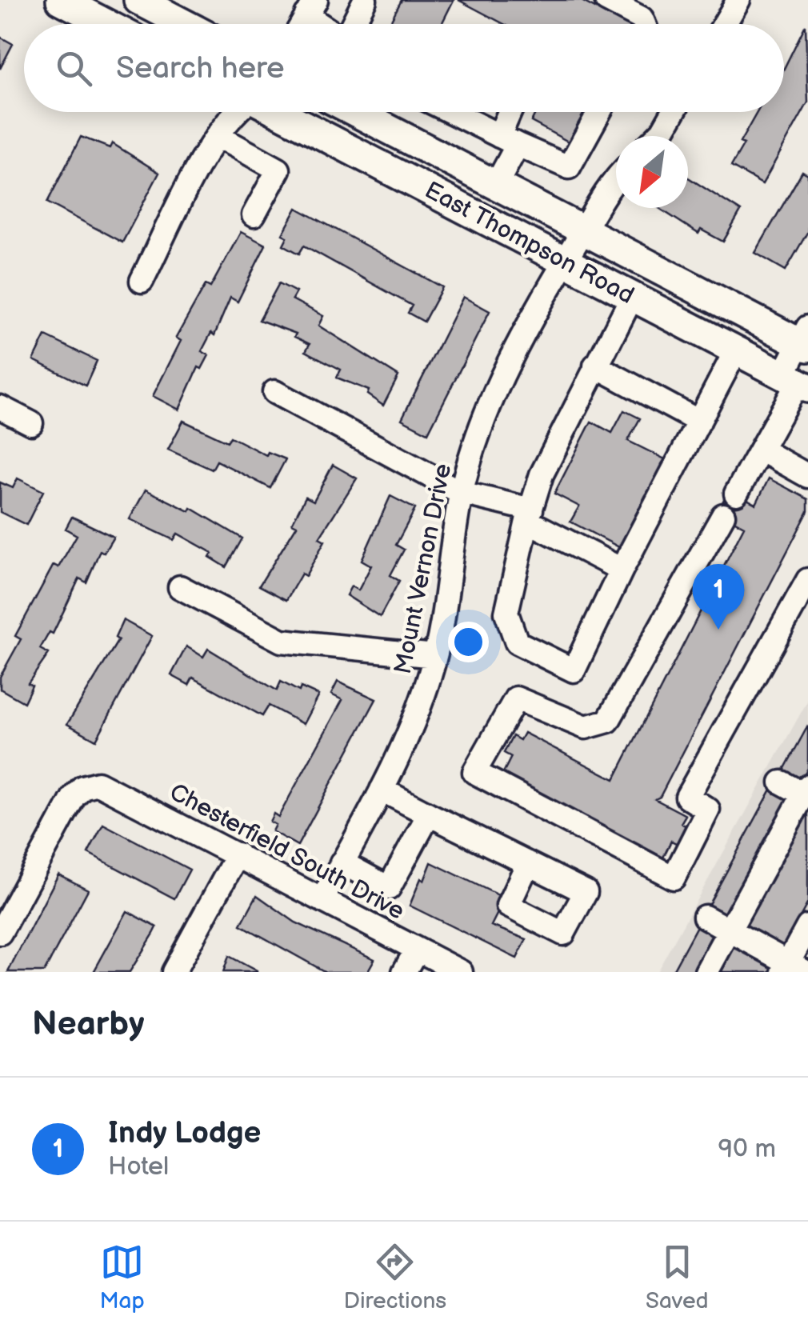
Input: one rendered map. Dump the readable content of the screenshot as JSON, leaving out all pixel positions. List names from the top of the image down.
{
  "streets": {
    "main road": ["East Thompson Road"],
    "street": ["Mount Vernon Drive", "Chesterfield South Drive"]
  },
  "crossings": [
    ["East Thompson Road", "Mount Vernon Drive"],
    ["Mount Vernon Drive", "Chesterfield South Drive"]
  ],
  "north": "bottom left",
  "page": {
    "search": "Search here",
    "pins": "1",
    "heading": "Nearby",
    "list": [
      {
        "mark": "1",
        "name": "Indy Lodge",
        "note": "Hotel",
        "value": "90 m"
      }
    ],
    "nav": ["Map", "Directions", "Saved"]
  }
}
